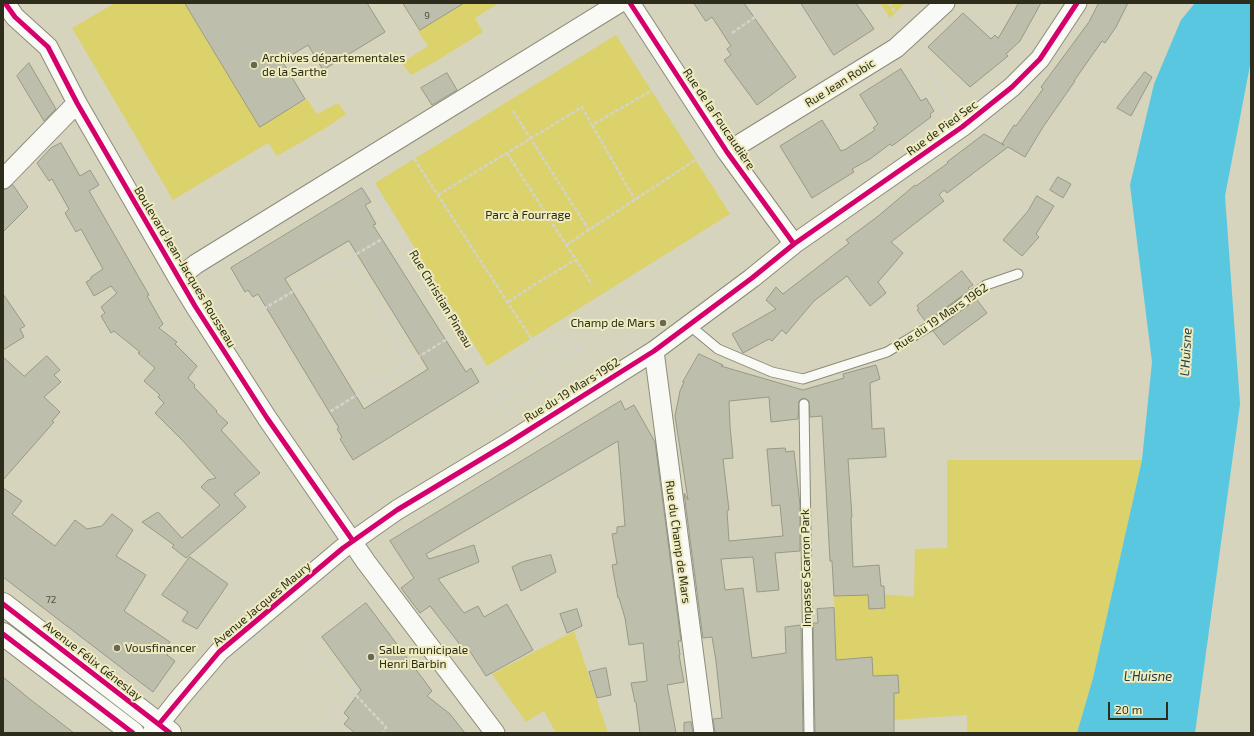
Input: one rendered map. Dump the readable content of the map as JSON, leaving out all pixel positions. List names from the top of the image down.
{
  "streets": {
    "main road": ["Avenue Félix Géneslay"],
    "street": [
      "Rue Jean Robic",
      "Rue de la Foucaudière",
      "Rue de Pied Sec",
      "Boulevard Jean-Jacques Rousseau",
      "Rue du 19 Mars 1962",
      "Rue du Champ de Mars",
      "Avenue Jacques Maury"
    ],
    "lane": ["Impasse Scarron Park"],
    "path": ["Rue Christian Pineau"]
  },
  "crossings": [
    ["Rue Jean Robic", "Rue de la Foucaudière"],
    ["Rue de la Foucaudière", "Rue de Pied Sec"],
    ["Rue de la Foucaudière", "Rue du 19 Mars 1962"],
    ["Rue de Pied Sec", "Rue du 19 Mars 1962"],
    ["Boulevard Jean-Jacques Rousseau", "Rue du 19 Mars 1962"],
    ["Boulevard Jean-Jacques Rousseau", "Avenue Jacques Maury"],
    ["Rue Christian Pineau", "Rue du 19 Mars 1962"],
    ["Rue du 19 Mars 1962", "Rue du Champ de Mars"],
    ["Rue du 19 Mars 1962", "Avenue Jacques Maury"],
    ["Avenue Jacques Maury", "Avenue Félix Géneslay"]
  ],
  "water": ["L'Huisne"],
  "parks": ["Parc à Fourrage"],
  "places": [
    "Archives départementales de la Sarthe",
    "Champ de Mars",
    "Vousfinancer",
    "Salle municipale Henri Barbin"
  ],
  "house_numbers": ["9", "72"],
  "scale_bar": "20 m"
}
